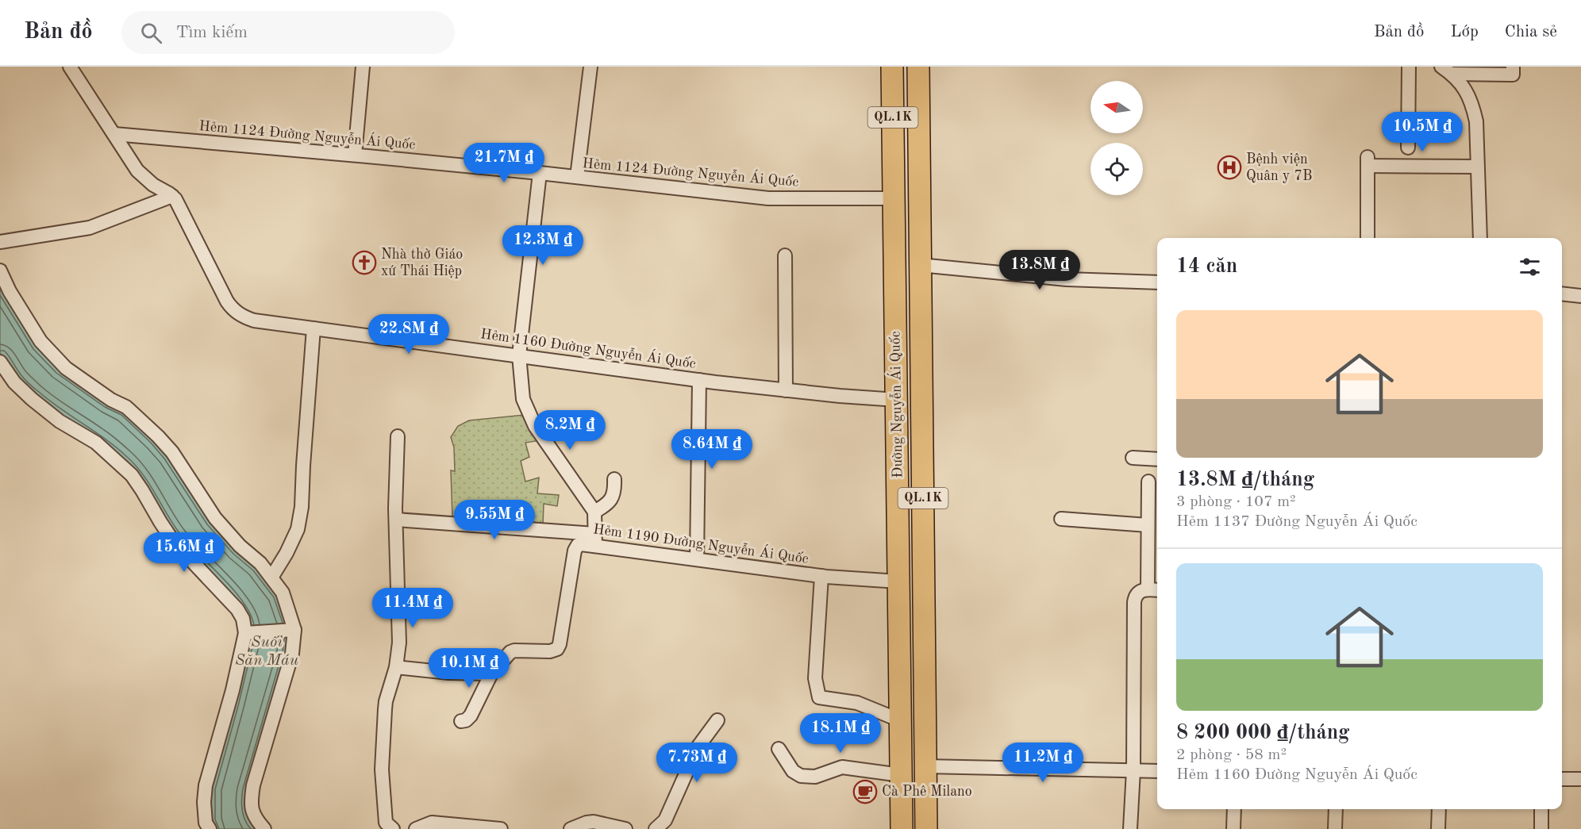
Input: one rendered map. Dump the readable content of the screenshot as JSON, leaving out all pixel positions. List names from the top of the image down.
{
  "streets": {
    "main road": ["QL.1K", "Đường Nguyễn Ái Quốc"],
    "street": ["Hẻm 1124 Đường Nguyễn Ái Quốc", "Hẻm 1160 Đường Nguyễn Ái Quốc", "Hẻm 1190 Đường Nguyễn Ái Quốc"]
  },
  "crossings": [
    ["Hẻm 1124 Đường Nguyễn Ái Quốc", "Hẻm 1160 Đường Nguyễn Ái Quốc"],
    ["Hẻm 1124 Đường Nguyễn Ái Quốc", "Đường Nguyễn Ái Quốc"],
    ["Hẻm 1160 Đường Nguyễn Ái Quốc", "Đường Nguyễn Ái Quốc"],
    ["Đường Nguyễn Ái Quốc", "Hẻm 1190 Đường Nguyễn Ái Quốc"]
  ],
  "water": ["Suối Săn Máu"],
  "places": {
    "hospital": ["Bệnh viện Quân y 7B"],
    "church": ["Nhà thờ Giáo xứ Thái Hiệp"],
    "cafe": ["Cà Phê Milano"]
  },
  "north": "left",
  "page": {
    "header": "Bản đồ",
    "search": "Tìm kiếm",
    "nav": ["Bản đồ", "Lớp", "Chia sẻ"],
    "price": [
      "10.5M ₫",
      "21.7M ₫",
      "12.3M ₫",
      "13.8M ₫",
      "22.8M ₫",
      "8.2M ₫",
      "8.64M ₫",
      "9.55M ₫",
      "15.6M ₫",
      "11.4M ₫",
      "10.1M ₫",
      "18.1M ₫",
      "7.73M ₫",
      "11.2M ₫"
    ],
    "heading": "14 căn",
    "list": [
      {
        "name": "13.8M ₫/tháng",
        "note": "3 phòng · 107 m² · Hẻm 1137 Đường Nguyễn Ái Quốc"
      },
      {
        "name": "8 200 000 ₫/tháng",
        "note": "2 phòng · 58 m² · Hẻm 1160 Đường Nguyễn Ái Quốc"
      }
    ]
  }
}
